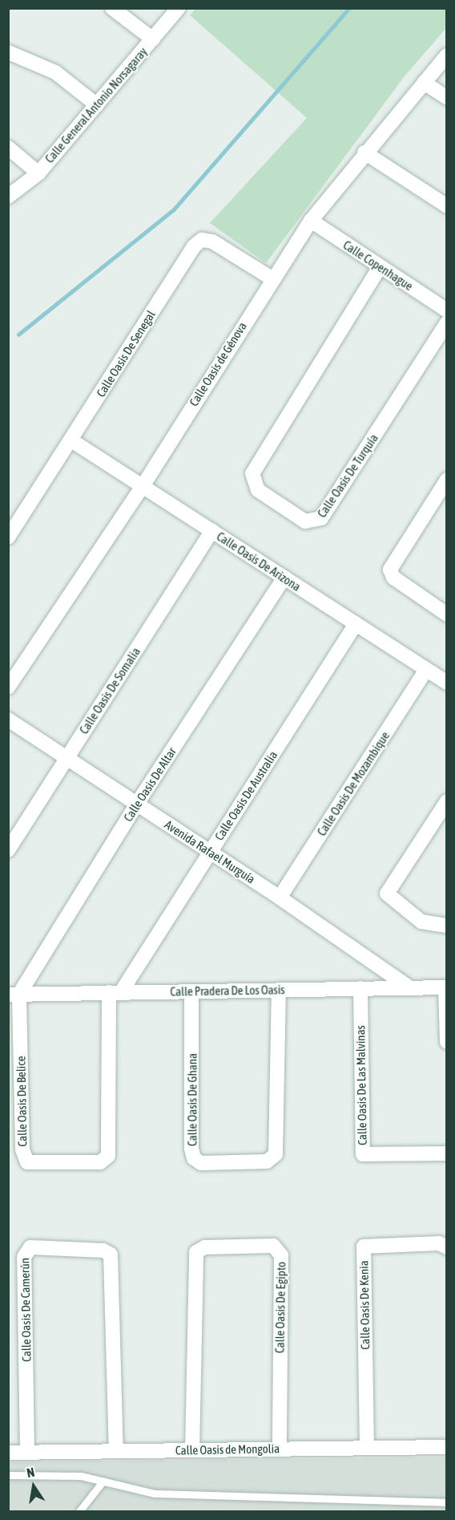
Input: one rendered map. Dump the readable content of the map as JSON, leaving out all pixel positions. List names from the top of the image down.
{
  "streets": {
    "street": [
      "Calle General Antonio Norsagaray",
      "Calle Copenhague",
      "Calle Oasis De Senegal",
      "Calle Oasis de Génova",
      "Calle Oasis De Turquía",
      "Calle Oasis De Arizona",
      "Calle Oasis De Somalia",
      "Calle Oasis De Mozambique",
      "Calle Oasis De Altar",
      "Calle Oasis De Australia",
      "Avenida Rafael Murguía",
      "Calle Pradera De Los Oasis",
      "Calle Oasis De Las Malvinas",
      "Calle Oasis De Ghana",
      "Calle Oasis De Belice",
      "Calle Oasis De Kenia",
      "Calle Oasis De Egipto",
      "Calle Oasis De Camerún",
      "Calle Oasis de Mongolia"
    ]
  },
  "crossings": [
    ["Calle Copenhague", "Calle Oasis de Génova"],
    ["Calle Copenhague", "Calle Oasis De Turquía"],
    ["Calle Oasis De Senegal", "Calle Oasis de Génova"],
    ["Calle Oasis De Senegal", "Calle Oasis De Arizona"],
    ["Calle Oasis de Génova", "Calle Oasis De Arizona"],
    ["Calle Oasis De Arizona", "Calle Oasis De Somalia"],
    ["Calle Oasis De Arizona", "Calle Oasis De Mozambique"],
    ["Calle Oasis De Arizona", "Calle Oasis De Altar"],
    ["Calle Oasis De Arizona", "Calle Oasis De Australia"],
    ["Calle Oasis De Somalia", "Avenida Rafael Murguía"],
    ["Calle Oasis De Mozambique", "Avenida Rafael Murguía"],
    ["Calle Oasis De Altar", "Avenida Rafael Murguía"],
    ["Calle Oasis De Altar", "Calle Pradera De Los Oasis"],
    ["Calle Oasis De Altar", "Calle Oasis De Belice"],
    ["Calle Oasis De Australia", "Avenida Rafael Murguía"],
    ["Calle Oasis De Australia", "Calle Pradera De Los Oasis"],
    ["Calle Oasis De Australia", "Calle Oasis De Belice"],
    ["Avenida Rafael Murguía", "Calle Pradera De Los Oasis"],
    ["Calle Pradera De Los Oasis", "Calle Oasis De Las Malvinas"],
    ["Calle Pradera De Los Oasis", "Calle Oasis De Ghana"],
    ["Calle Pradera De Los Oasis", "Calle Oasis De Belice"],
    ["Calle Oasis De Kenia", "Calle Oasis de Mongolia"],
    ["Calle Oasis De Egipto", "Calle Oasis de Mongolia"],
    ["Calle Oasis De Camerún", "Calle Oasis de Mongolia"]
  ],
  "north": "top"
}
